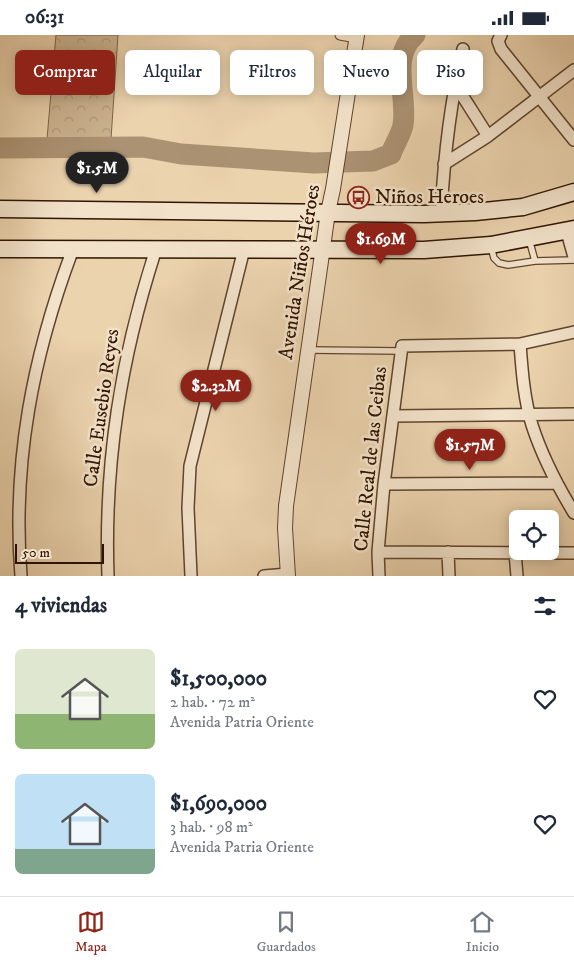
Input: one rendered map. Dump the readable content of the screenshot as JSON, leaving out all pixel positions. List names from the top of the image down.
{
  "streets": {
    "street": ["Avenida Niños Héroes", "Calle Eusebio Reyes", "Calle Real de las Ceibas"]
  },
  "places": {
    "bus stop": ["Niños Heroes"]
  },
  "scale_bar": "50 m",
  "page": {
    "status": "06:31",
    "chip": [
      "Comprar",
      "Alquilar",
      "Filtros",
      "Nuevo",
      "Piso"
    ],
    "price": [
      "$1.5M",
      "$1.69M",
      "$2.32M",
      "$1.57M"
    ],
    "scale": "50 m",
    "heading": "4 viviendas",
    "list": [
      {
        "name": "$1,500,000",
        "note": "2 hab. · 72 m² · Avenida Patria Oriente"
      },
      {
        "name": "$1,690,000",
        "note": "3 hab. · 98 m² · Avenida Patria Oriente"
      }
    ],
    "tabs": ["Mapa", "Guardados", "Inicio"]
  }
}
